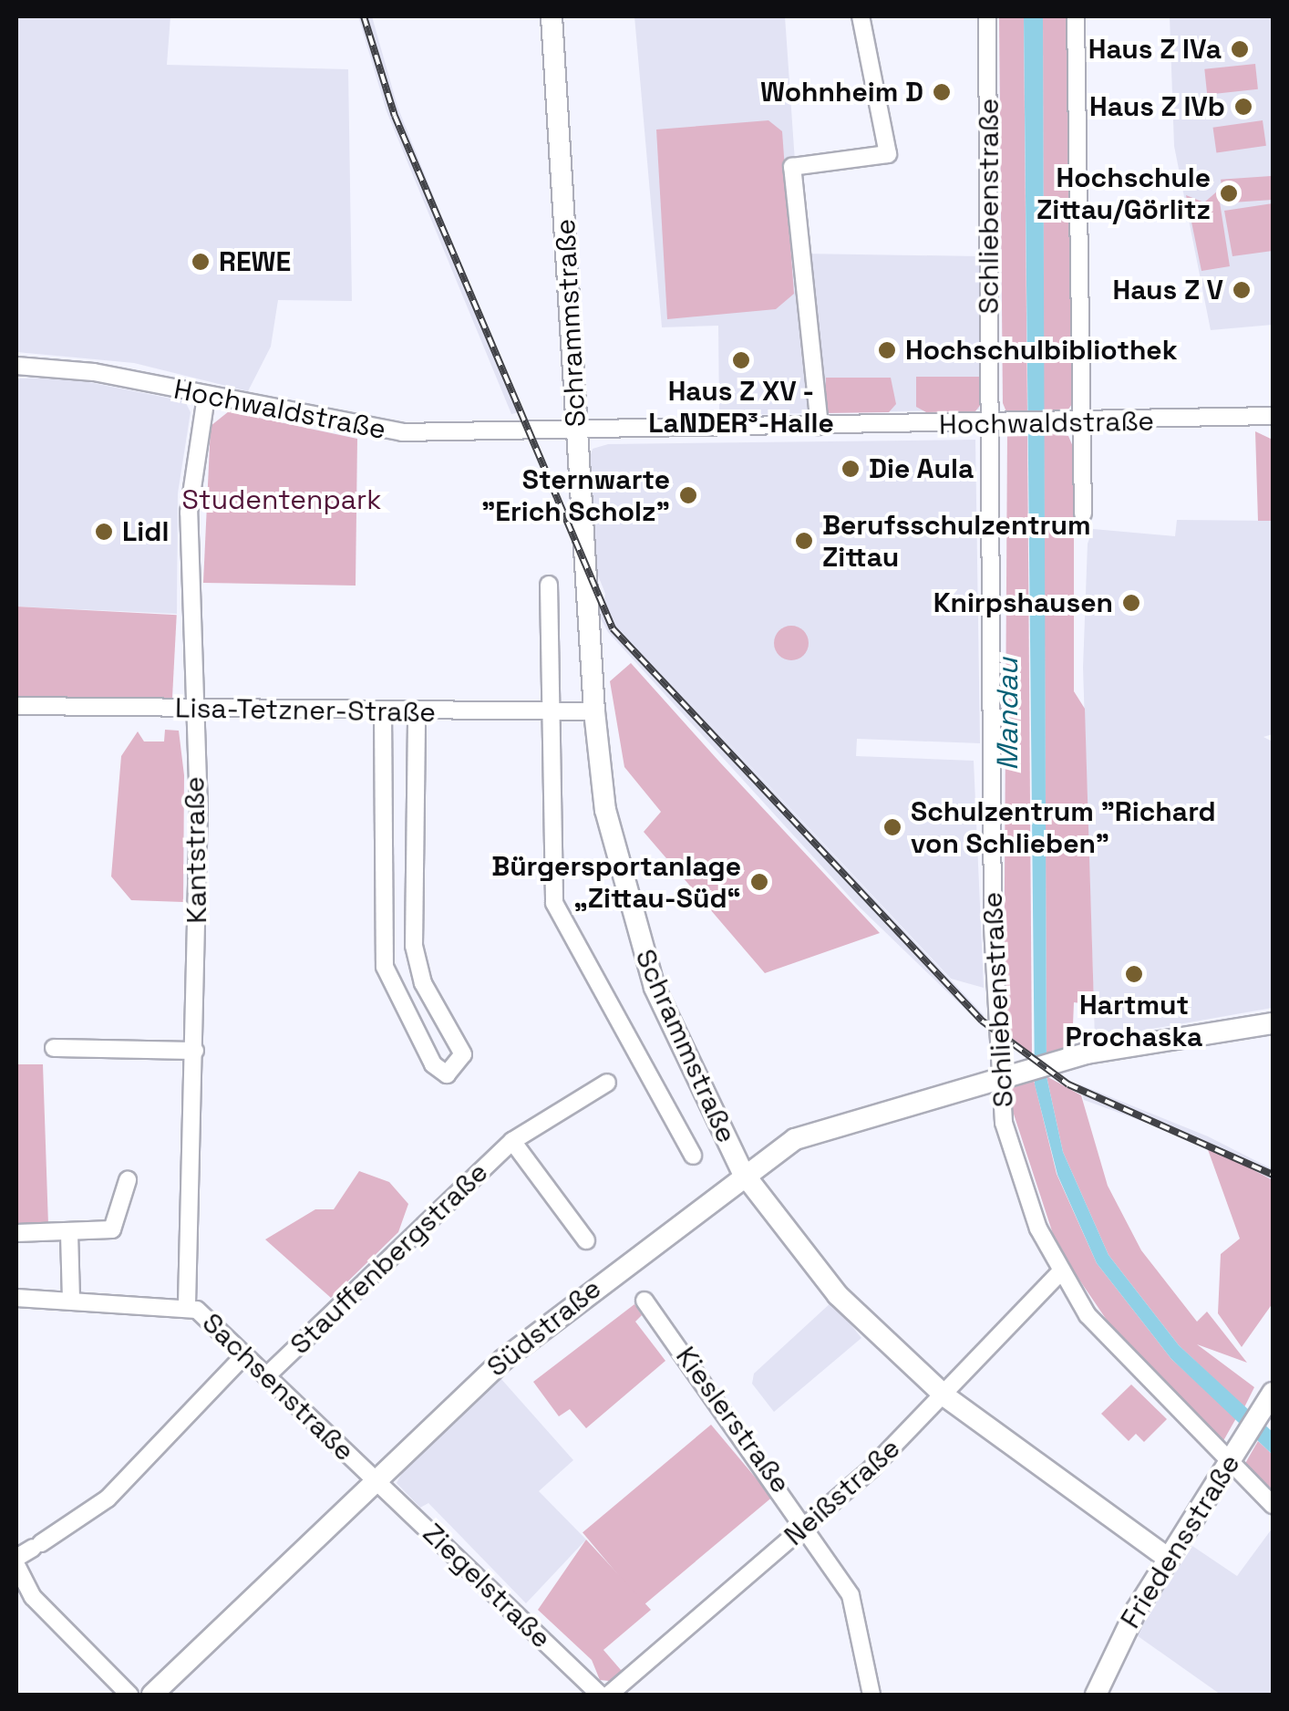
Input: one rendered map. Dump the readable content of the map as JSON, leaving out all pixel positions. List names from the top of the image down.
{
  "streets": {
    "main road": ["Schrammstraße", "Südstraße", "Friedensstraße"],
    "street": [
      "Schliebenstraße",
      "Hochwaldstraße",
      "Lisa-Tetzner-Straße",
      "Kantstraße",
      "Stauffenbergstraße",
      "Sachsenstraße",
      "Kieslerstraße",
      "Neißstraße",
      "Ziegelstraße"
    ]
  },
  "crossings": [
    ["Schliebenstraße", "Hochwaldstraße"],
    ["Schliebenstraße", "Südstraße"],
    ["Schliebenstraße", "Neißstraße"],
    ["Schliebenstraße", "Friedensstraße"],
    ["Schrammstraße", "Hochwaldstraße"],
    ["Schrammstraße", "Lisa-Tetzner-Straße"],
    ["Schrammstraße", "Südstraße"],
    ["Schrammstraße", "Neißstraße"],
    ["Schrammstraße", "Friedensstraße"],
    ["Hochwaldstraße", "Kantstraße"],
    ["Lisa-Tetzner-Straße", "Kantstraße"],
    ["Kantstraße", "Sachsenstraße"],
    ["Stauffenbergstraße", "Sachsenstraße"],
    ["Südstraße", "Sachsenstraße"],
    ["Südstraße", "Ziegelstraße"],
    ["Sachsenstraße", "Ziegelstraße"],
    ["Kieslerstraße", "Neißstraße"]
  ],
  "water": ["Mandau"],
  "parks": ["Studentenpark"],
  "places": [
    "Haus Z IVa",
    "Wohnheim D",
    "Haus Z IVb",
    "Hochschule Zittau/Görlitz",
    "REWE",
    "Haus Z V",
    "Hochschulbibliothek",
    "Haus Z XV - LaNDER³-Halle",
    "Die Aula",
    "Sternwarte \"Erich Scholz\"",
    "Lidl",
    "Berufsschulzentrum Zittau",
    "Knirpshausen",
    "Schulzentrum \"Richard von Schlieben\"",
    "Bürgersportanlage „Zittau-Süd“",
    "Hartmut Prochaska"
  ]
}
